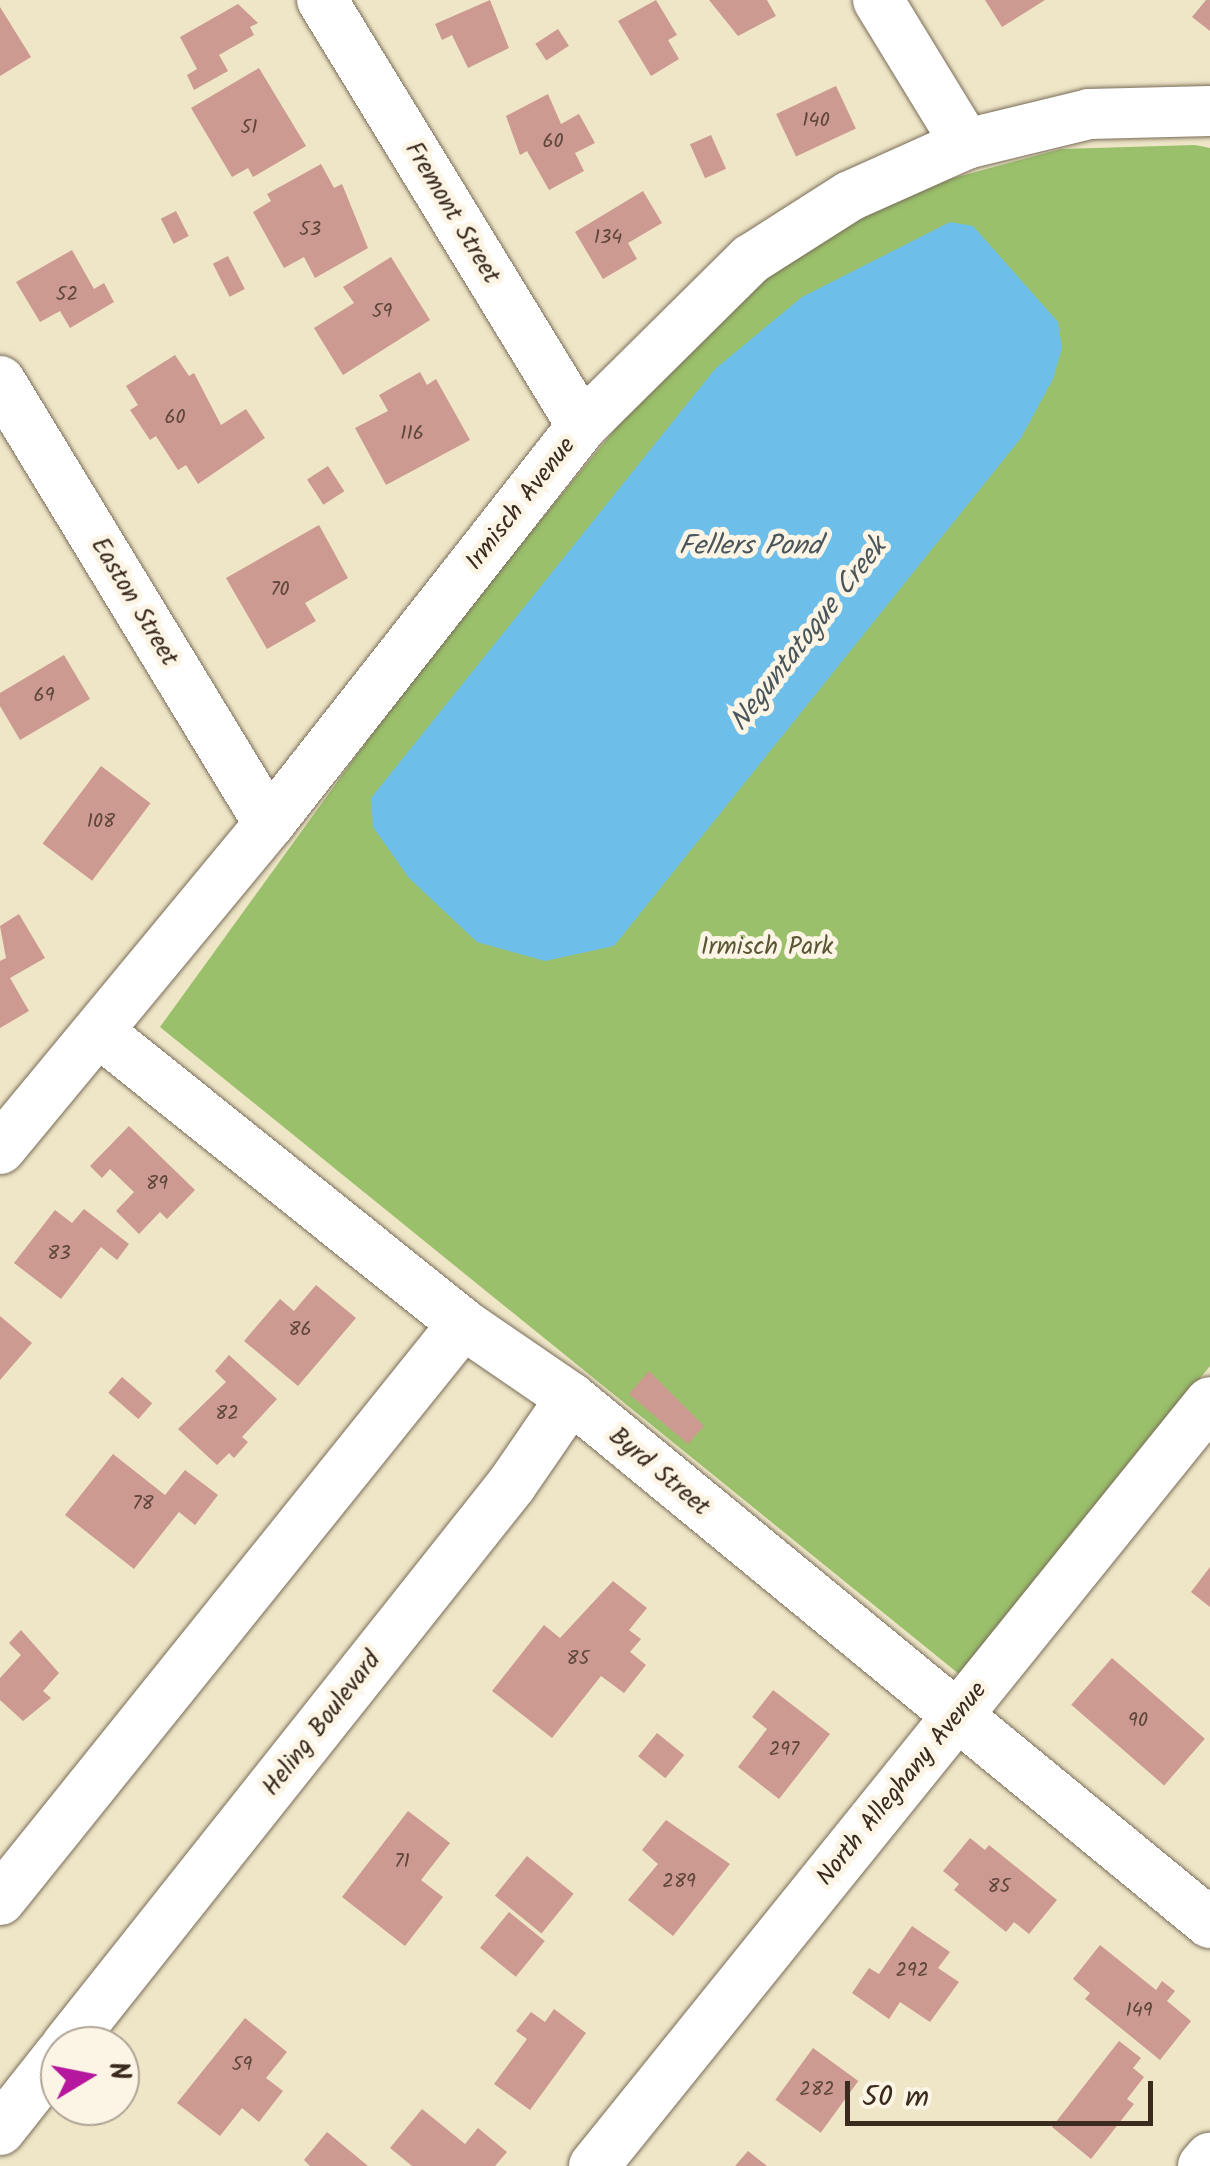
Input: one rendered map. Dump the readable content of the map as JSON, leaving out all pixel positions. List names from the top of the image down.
{
  "streets": {
    "street": [
      "Fremont Street",
      "Irmisch Avenue",
      "Easton Street",
      "Byrd Street",
      "Heling Boulevard",
      "North Alleghany Avenue"
    ]
  },
  "crossings": [
    ["Fremont Street", "Irmisch Avenue"],
    ["Irmisch Avenue", "Easton Street"],
    ["Irmisch Avenue", "Byrd Street"],
    ["Byrd Street", "Heling Boulevard"],
    ["Byrd Street", "North Alleghany Avenue"]
  ],
  "water": ["Fellers Pond", "Neguntatogue Creek"],
  "parks": ["Irmisch Park"],
  "house_numbers": [
    "140",
    "51",
    "60",
    "53",
    "134",
    "52",
    "59",
    "60",
    "116",
    "70",
    "69",
    "108",
    "89",
    "83",
    "86",
    "82",
    "78",
    "85",
    "90",
    "297",
    "71",
    "289",
    "85",
    "292",
    "149",
    "59",
    "282"
  ],
  "scale_bar": "50 m",
  "north": "right"
}
